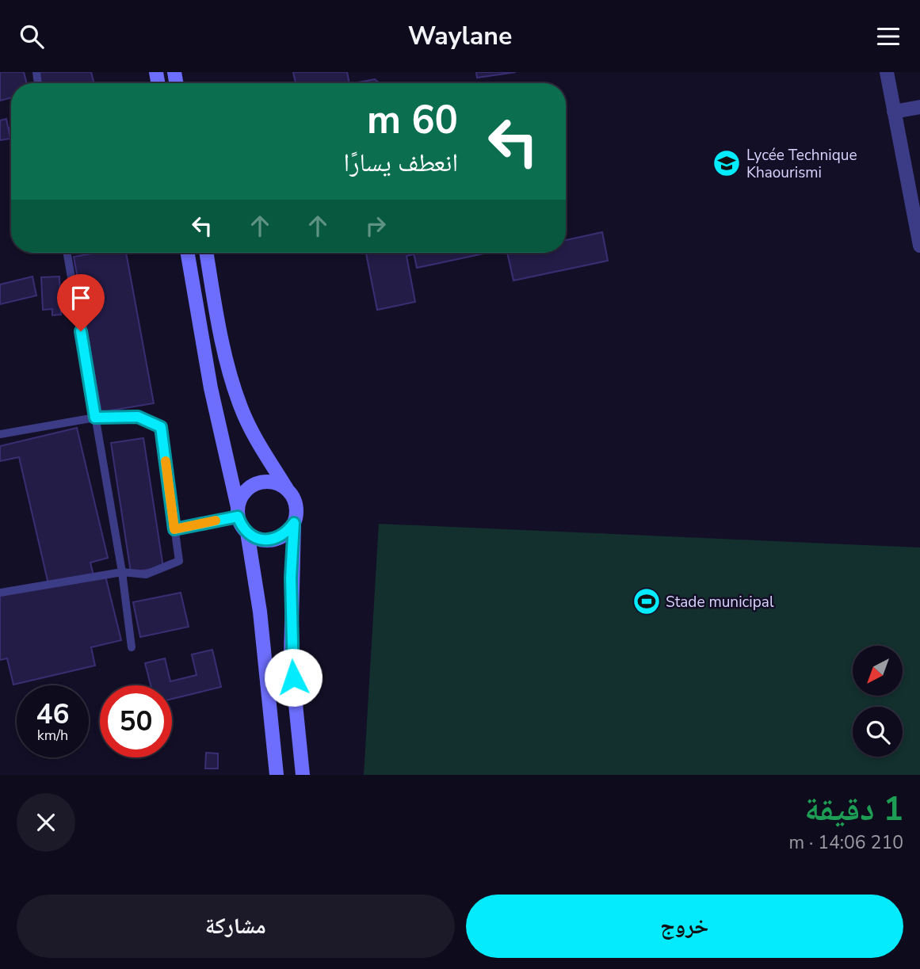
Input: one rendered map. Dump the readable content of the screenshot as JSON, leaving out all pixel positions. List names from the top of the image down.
{
  "places": {
    "school or university": ["Lycée Technique Khaourismi"],
    "sports": ["Stade municipal"]
  },
  "north": "bottom left",
  "page": {
    "header": "Waylane",
    "turn": ["60 m", "انعطف يسارًا"],
    "speed": "46 km/h",
    "limit": "50",
    "heading": ["1 دقيقة", "210 m · 14:06"],
    "buttons": ["خروج", "مشاركة"]
  }
}
